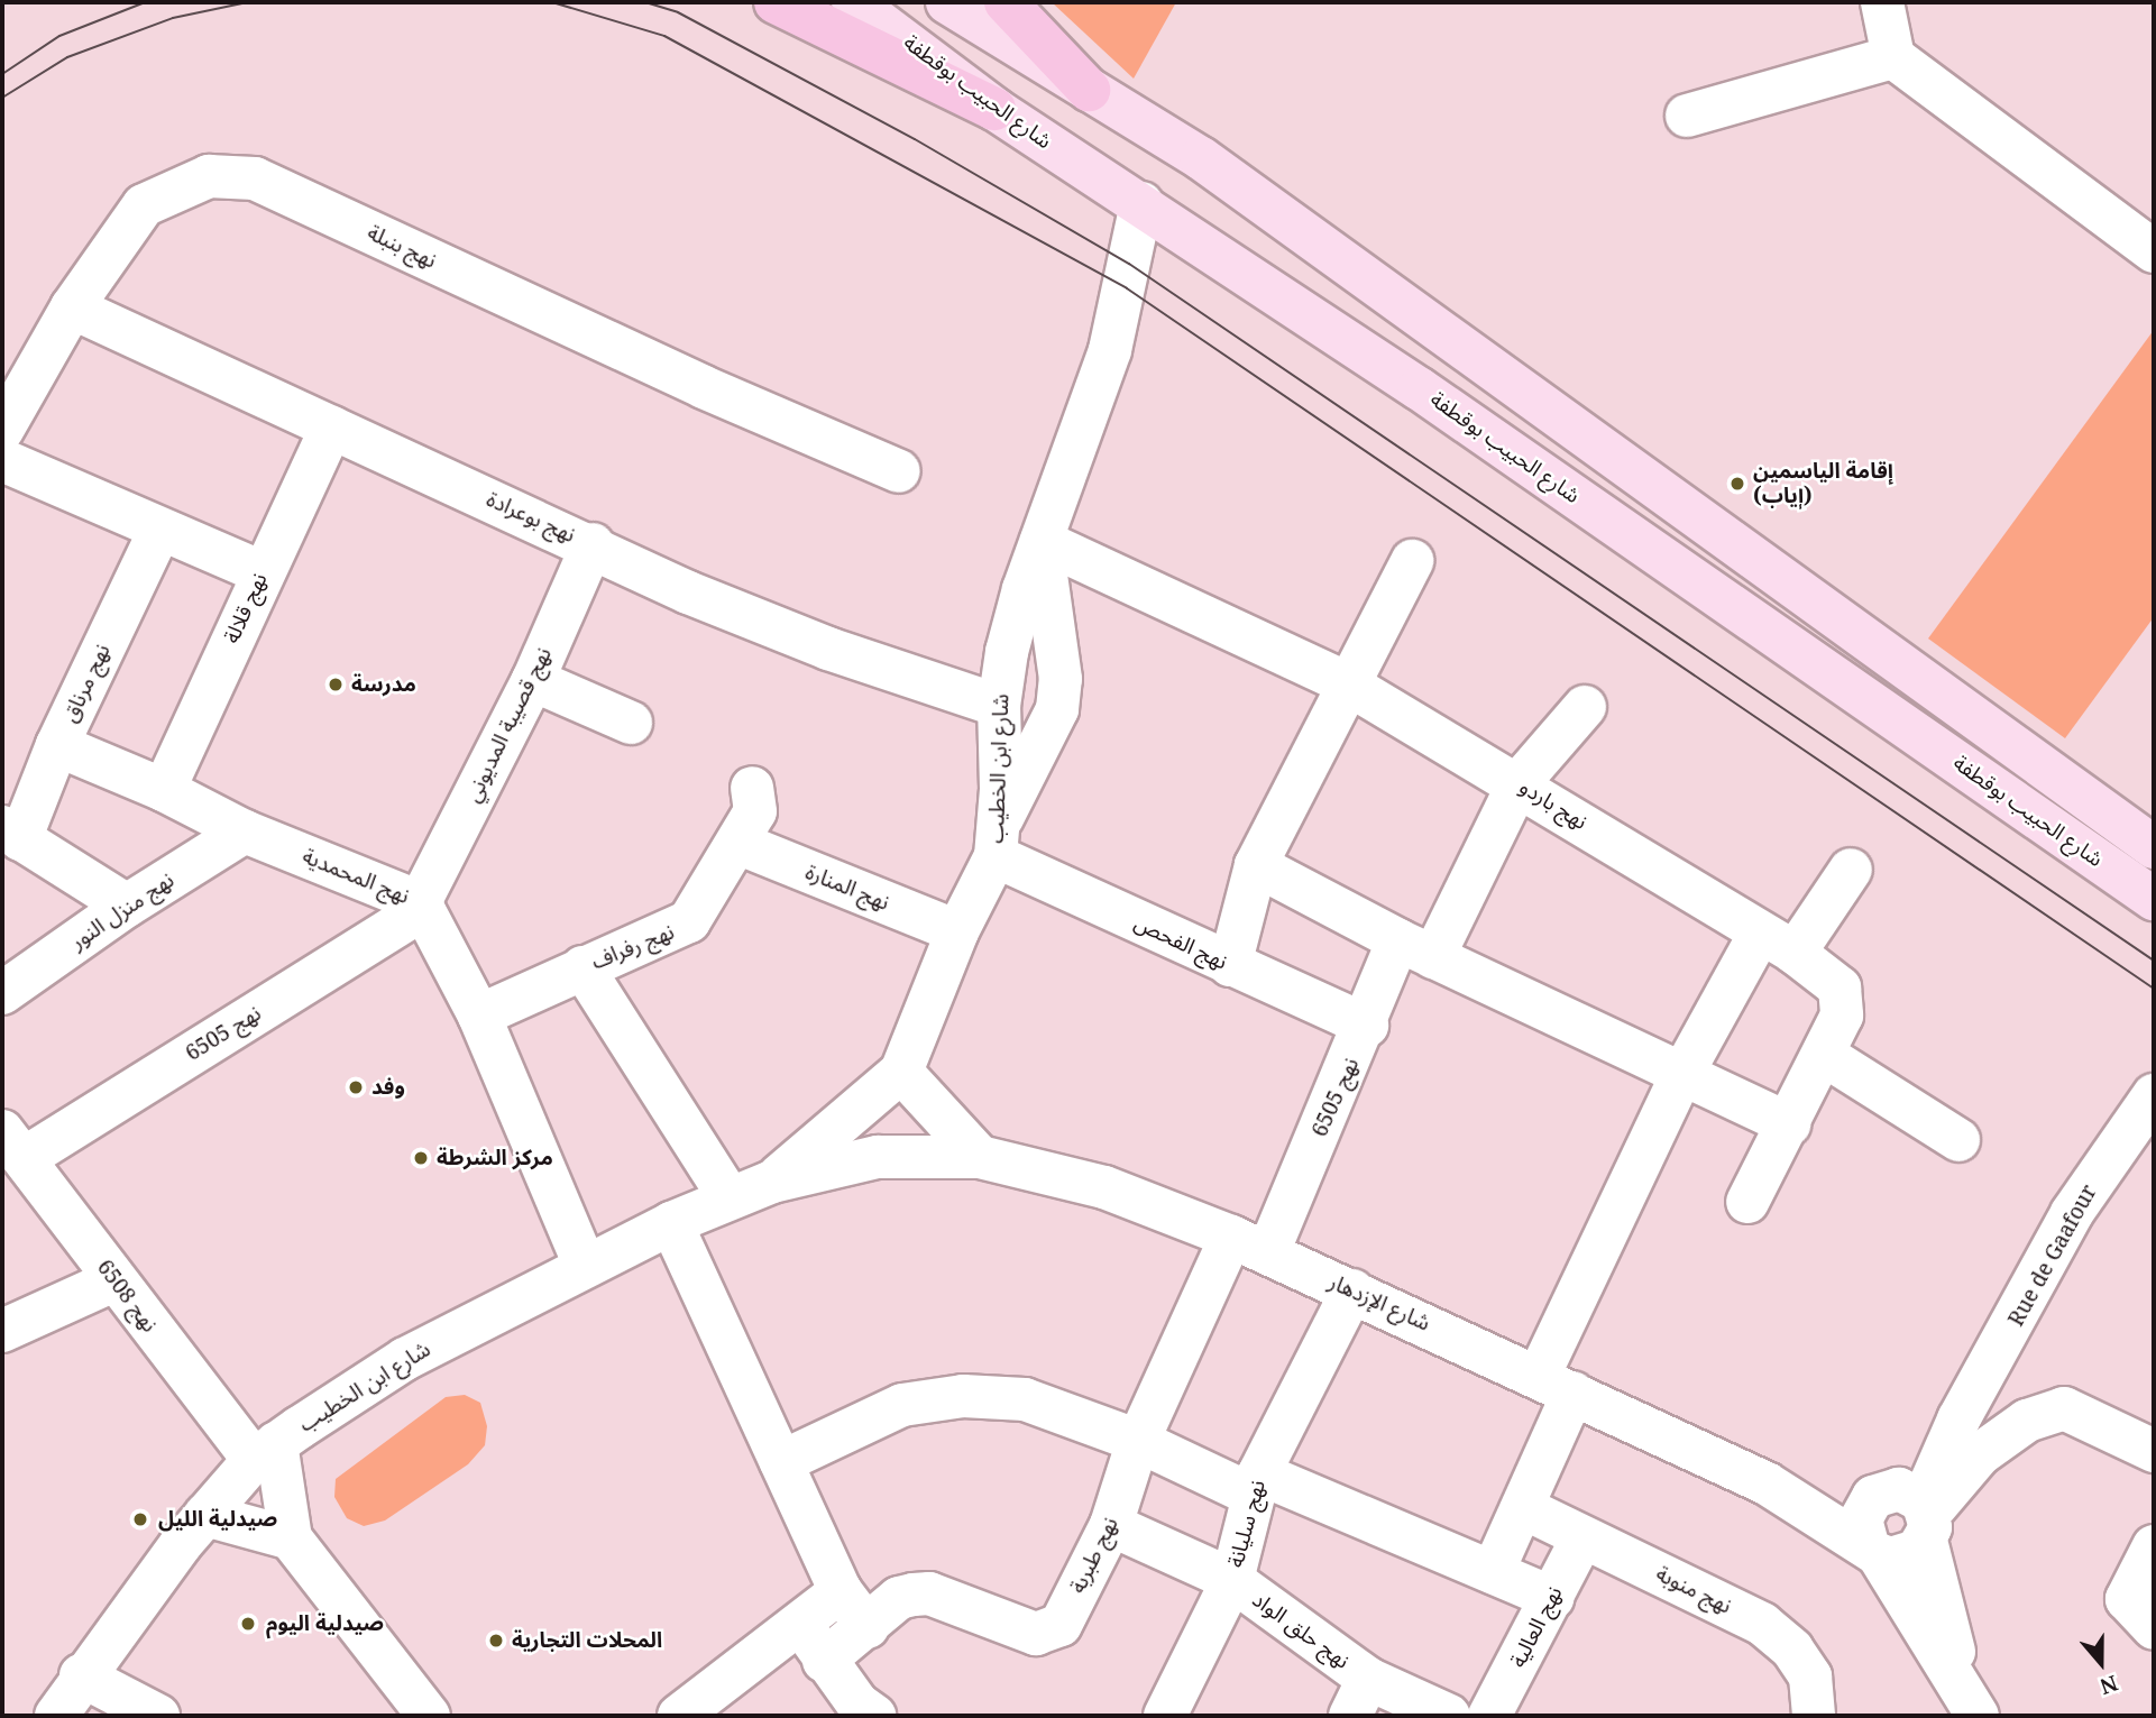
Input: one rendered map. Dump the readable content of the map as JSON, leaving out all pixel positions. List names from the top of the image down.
{
  "streets": {
    "main road": ["شارع الحبيب بوقطفة"],
    "street": [
      "نهج بنبلة",
      "نهج بوعرادة",
      "نهج قلالة",
      "نهج مرناق",
      "نهج قصيبة المديوني",
      "شارع ابن الخطيب",
      "نهج باردو",
      "نهج المحمدية",
      "نهج المنارة",
      "نهج منزل النور",
      "نهج الفحص",
      "نهج رفراف",
      "نهج 6505",
      "Rue de Gaafour",
      "نهج 6508",
      "شارع الإزدهار",
      "نهج سليانة",
      "نهج طبربة",
      "نهج منوبة",
      "نهج العالية",
      "نهج حلق الواد"
    ]
  },
  "crossings": [
    ["شارع الحبيب بوقطفة", "شارع ابن الخطيب"],
    ["نهج بنبلة", "نهج بوعرادة"],
    ["نهج بوعرادة", "نهج قلالة"],
    ["نهج بوعرادة", "نهج قصيبة المديوني"],
    ["نهج بوعرادة", "شارع ابن الخطيب"],
    ["نهج قلالة", "نهج المحمدية"],
    ["نهج مرناق", "نهج المحمدية"],
    ["نهج قصيبة المديوني", "نهج المحمدية"],
    ["نهج قصيبة المديوني", "نهج 6505"],
    ["شارع ابن الخطيب", "نهج باردو"],
    ["شارع ابن الخطيب", "نهج المحمدية"],
    ["شارع ابن الخطيب", "نهج المنارة"],
    ["شارع ابن الخطيب", "نهج الفحص"],
    ["شارع ابن الخطيب", "نهج 6508"],
    ["شارع ابن الخطيب", "شارع الإزدهار"],
    ["نهج باردو", "نهج 6505"],
    ["نهج المحمدية", "نهج منزل النور"],
    ["نهج المحمدية", "نهج رفراف"],
    ["نهج المحمدية", "نهج 6505"],
    ["نهج المنارة", "نهج رفراف"],
    ["نهج الفحص", "نهج 6505"],
    ["نهج 6505", "نهج 6508"],
    ["نهج 6505", "شارع الإزدهار"],
    ["نهج 6505", "نهج طبربة"],
    ["شارع الإزدهار", "نهج سليانة"],
    ["شارع الإزدهار", "نهج طبربة"],
    ["نهج سليانة", "نهج حلق الواد"],
    ["نهج طبربة", "نهج حلق الواد"],
    ["نهج منوبة", "نهج العالية"]
  ],
  "places": [
    "إقامة الياسمين (إياب)",
    "مدرسة",
    "وفد",
    "مركز الشرطة",
    "صيدلية الليل",
    "صيدلية اليوم",
    "المحلات التجارية"
  ],
  "north": "bottom"
}
